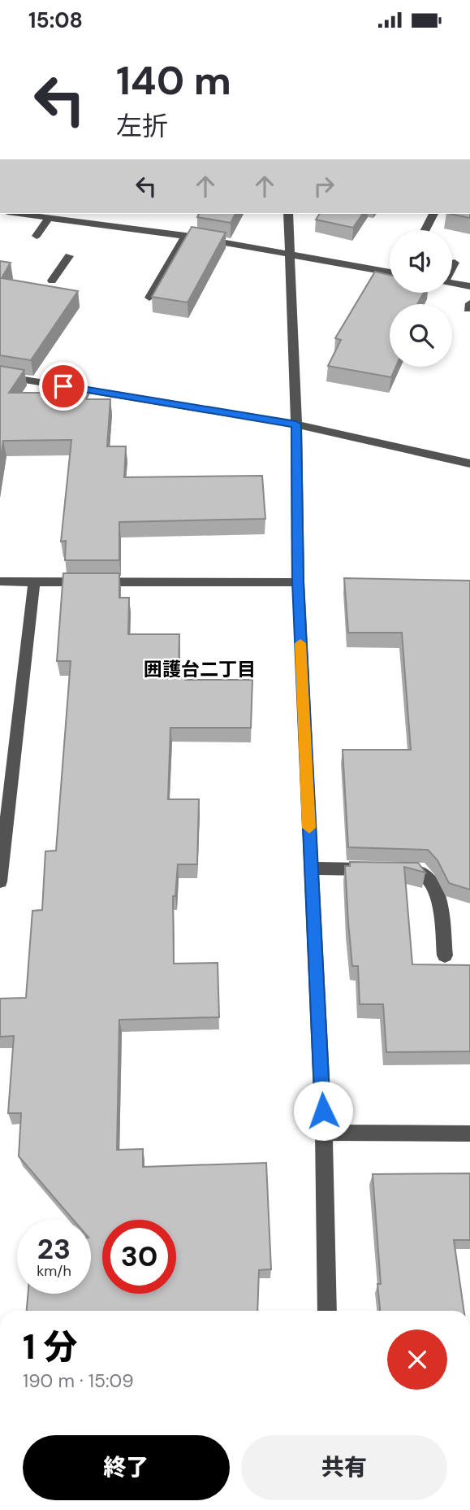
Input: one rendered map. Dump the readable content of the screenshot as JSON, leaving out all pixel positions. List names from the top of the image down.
{
  "districts": ["囲護台二丁目"],
  "page": {
    "status": "15:08",
    "turn": ["140 m", "左折"],
    "speed": "23 km/h",
    "limit": "30",
    "heading": ["1 分", "190 m · 15:09"],
    "buttons": ["終了", "共有"]
  }
}
